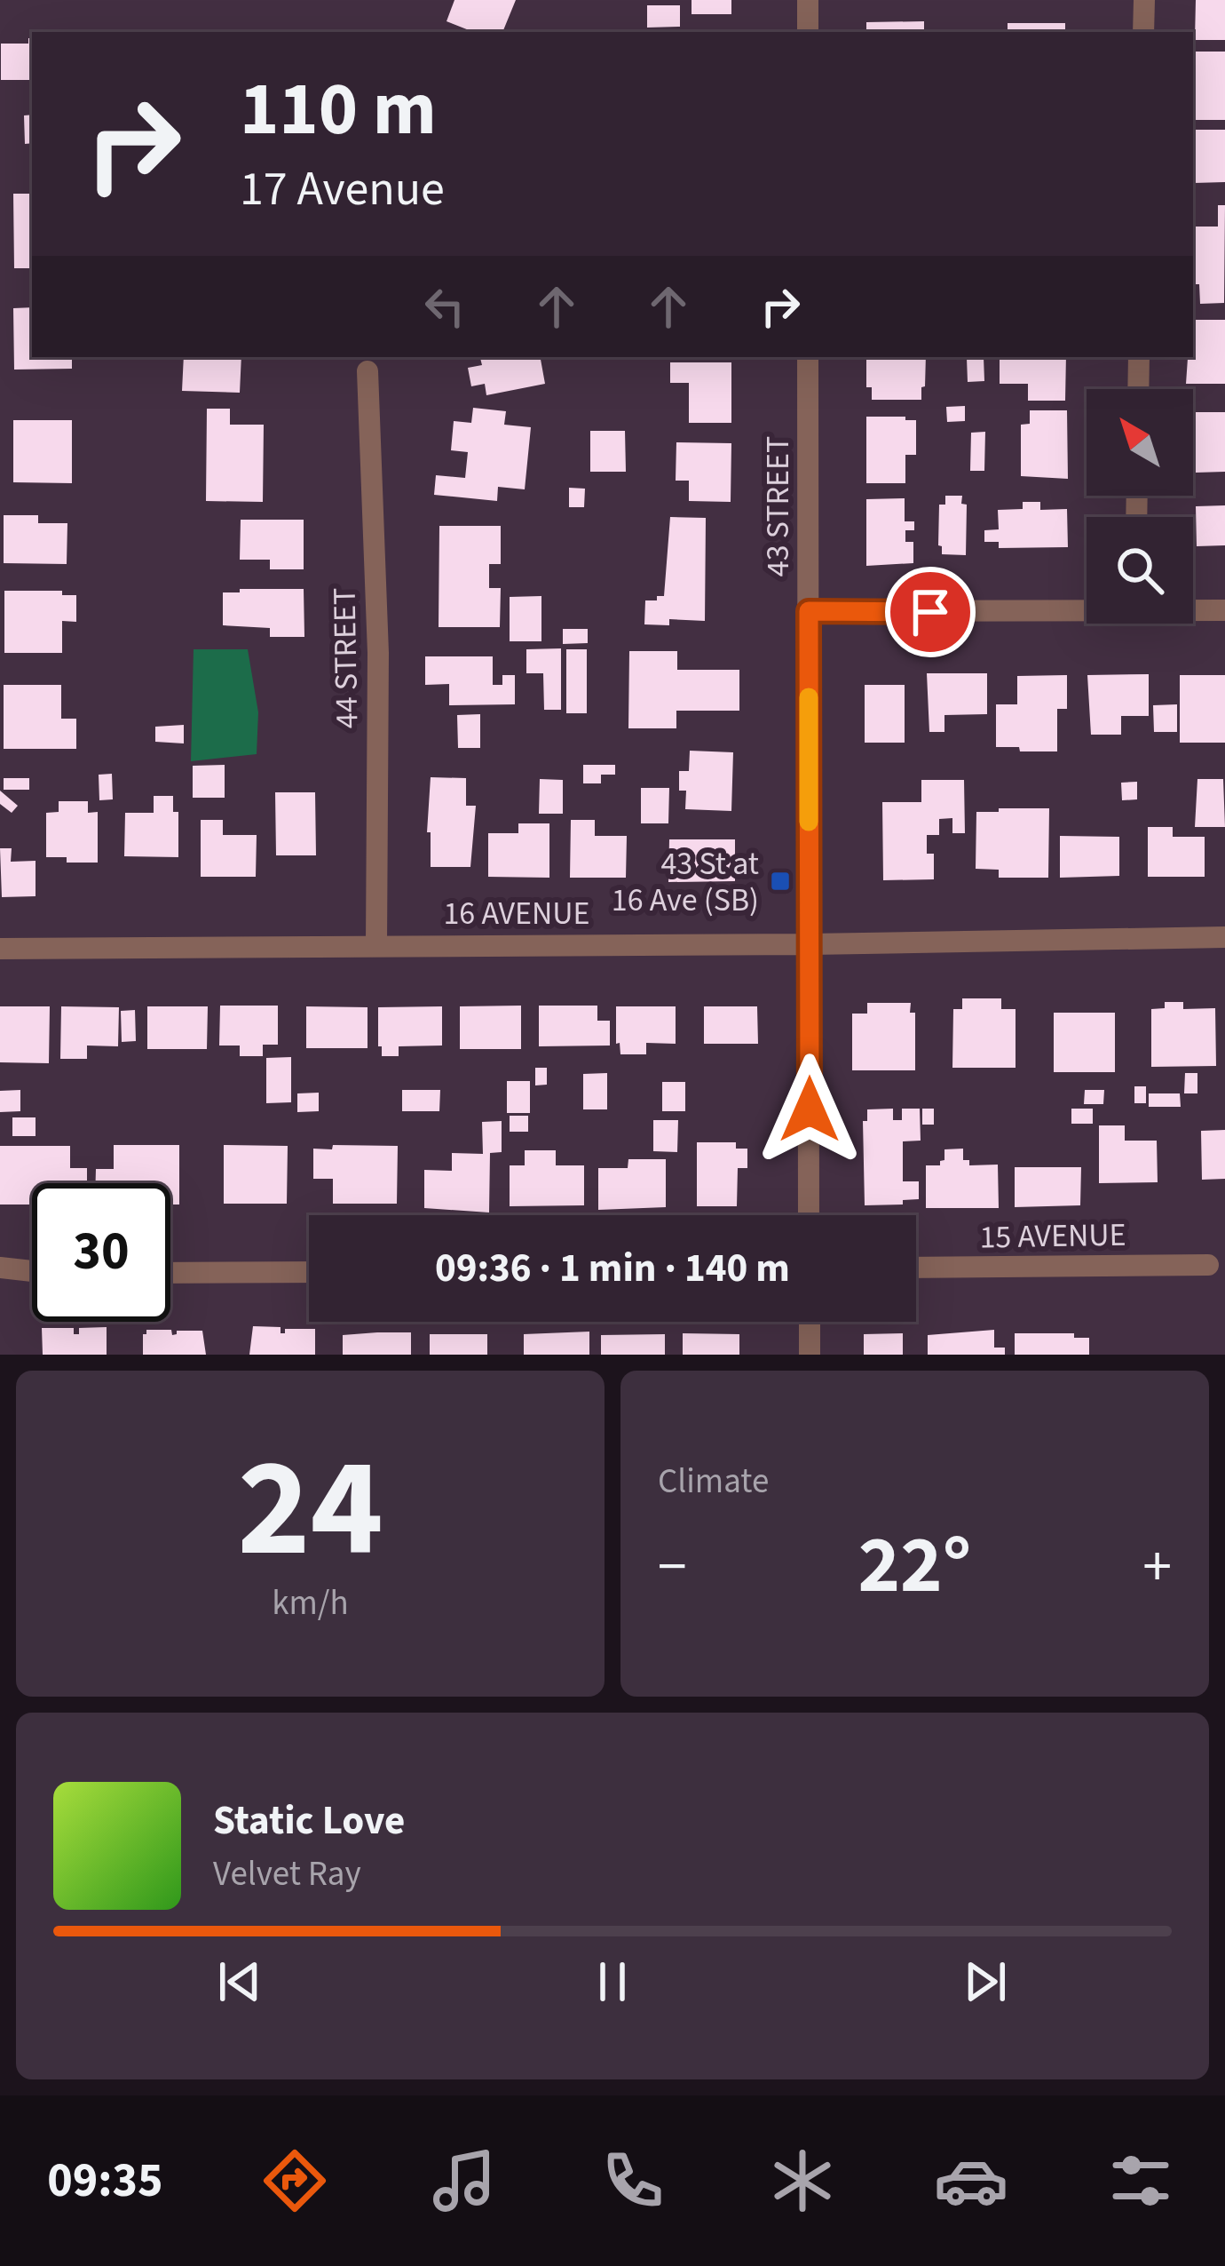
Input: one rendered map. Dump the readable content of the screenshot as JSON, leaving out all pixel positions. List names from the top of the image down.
{
  "streets": {
    "street": [
      "43 STREET",
      "44 STREET",
      "16 AVENUE",
      "15 AVENUE"
    ]
  },
  "crossings": [
    ["43 STREET", "16 AVENUE"],
    ["44 STREET", "16 AVENUE"]
  ],
  "places": {
    "transit": ["43 St at 16 Ave (SB)"]
  },
  "north": "top left",
  "page": {
    "turn": ["110 m", "17 Avenue"],
    "limit": "30",
    "trip": "09:36 · 1 min · 140 m",
    "tile": [
      ["24", "km/h"],
      "Climate"
    ],
    "heat": ["−", "22°", "+"],
    "song": ["Static Love", "Velvet Ray"],
    "tabs": "09:35"
  }
}
